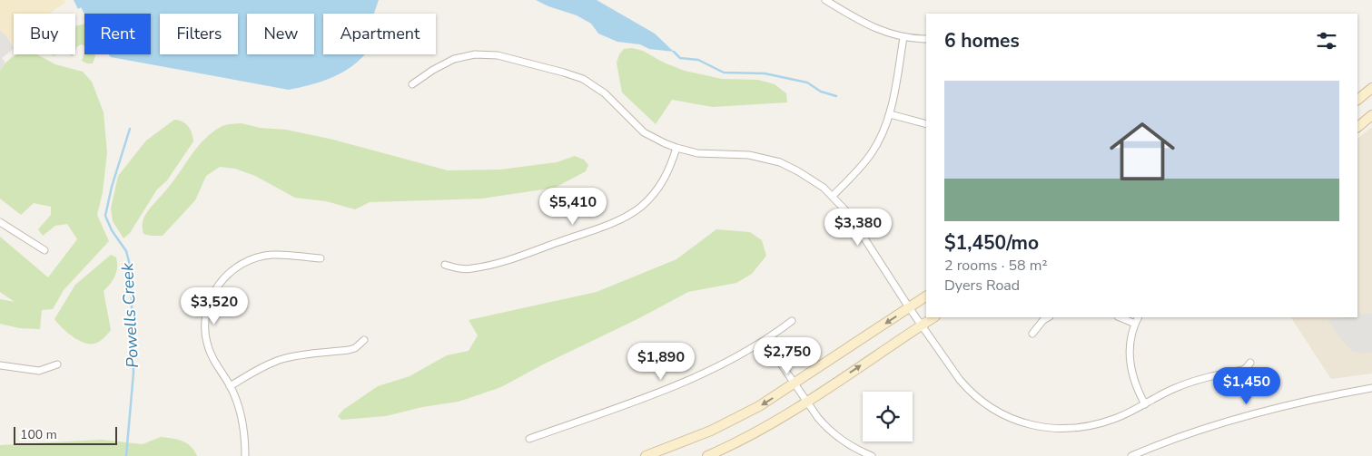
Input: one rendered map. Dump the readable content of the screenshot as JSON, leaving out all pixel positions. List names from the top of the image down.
{
  "water": ["Powells Creek"],
  "scale_bar": "100 m",
  "page": {
    "chip": [
      "Buy",
      "Rent",
      "Filters",
      "New",
      "Apartment"
    ],
    "heading": "6 homes",
    "list": [
      {
        "name": "$1,450/mo",
        "note": "2 rooms · 58 m² · Dyers Road"
      }
    ],
    "price": [
      "$5,410",
      "$3,380",
      "$3,520",
      "$2,750",
      "$1,890",
      "$1,450"
    ],
    "scale": "100 m"
  }
}
